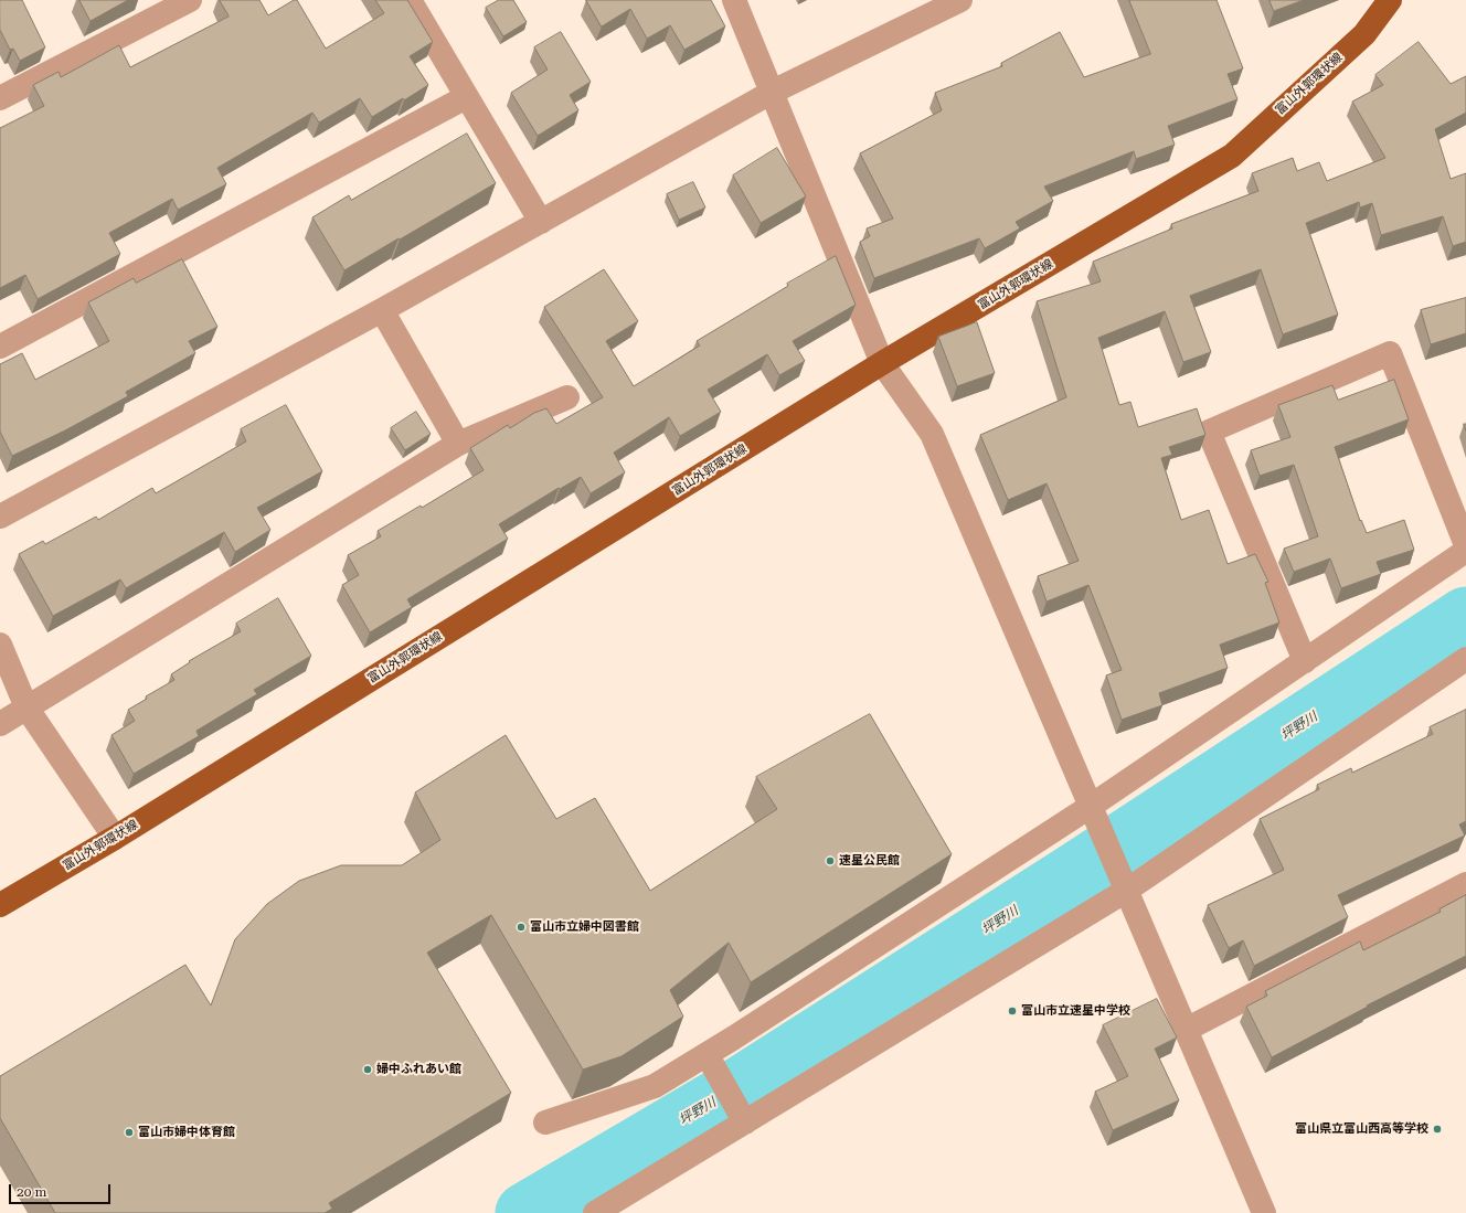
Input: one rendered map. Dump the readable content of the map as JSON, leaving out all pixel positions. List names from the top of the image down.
{
  "streets": {
    "main road": ["富山外郭環状線"]
  },
  "water": ["坪野川"],
  "places": [
    "速星公民館",
    "富山市立婦中図書館",
    "富山市立速星中学校",
    "婦中ふれあい館",
    "富山県立富山西高等学校",
    "富山市婦中体育館"
  ],
  "scale_bar": "20 m"
}
